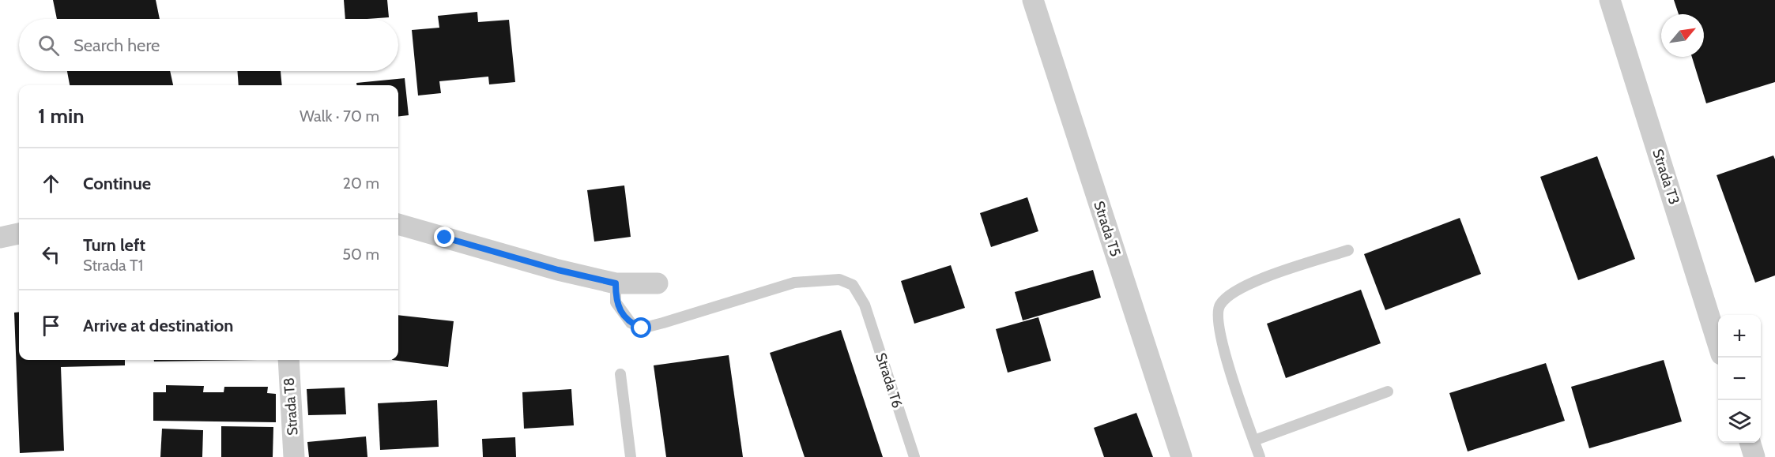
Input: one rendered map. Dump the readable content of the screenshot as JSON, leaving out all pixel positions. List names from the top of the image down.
{
  "streets": {
    "street": ["Strada T3", "Strada T5", "Strada T8"],
    "lane": ["Strada T6"]
  },
  "north": "top right",
  "page": {
    "search": "Search here",
    "heading": ["1 min", "Walk · 70 m"],
    "list": [
      ["Continue", "20 m"],
      ["Turn left", "Strada T1", "50 m"],
      "Arrive at destination"
    ],
    "map_buttons": ["+", "−"]
  }
}
